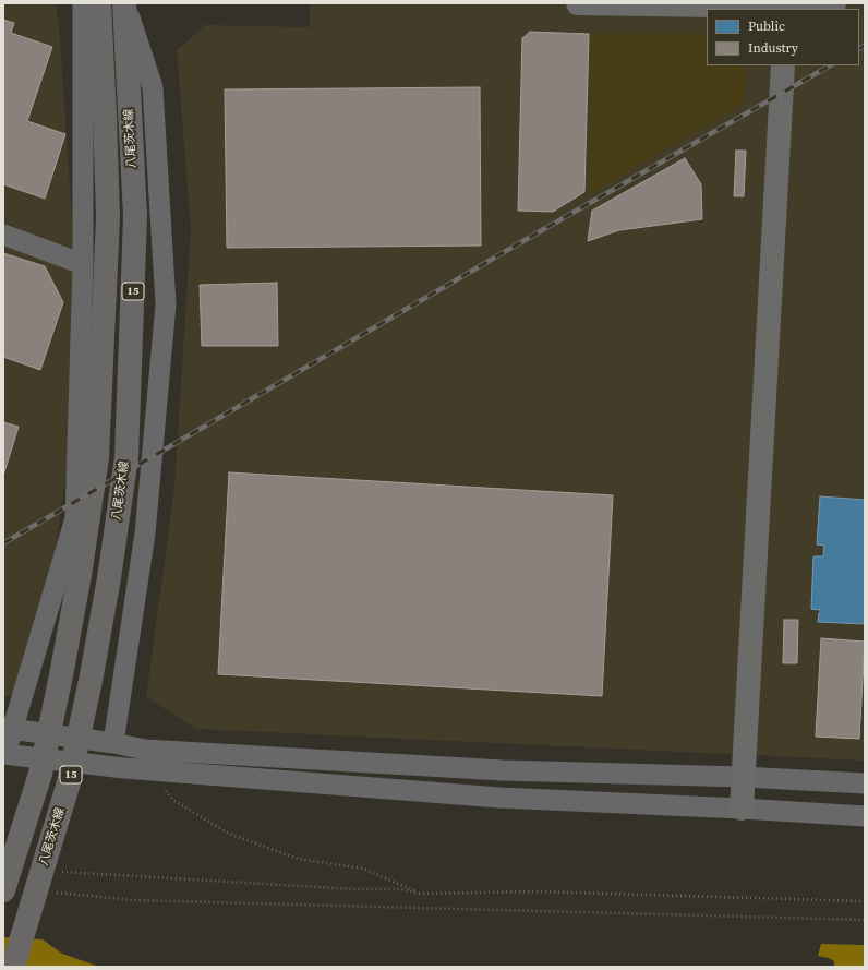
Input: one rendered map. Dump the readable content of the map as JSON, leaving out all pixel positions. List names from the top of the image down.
{
  "streets": {
    "main road": ["八尾茨木線", "15"]
  },
  "legend": ["Public", "Industry"]
}
